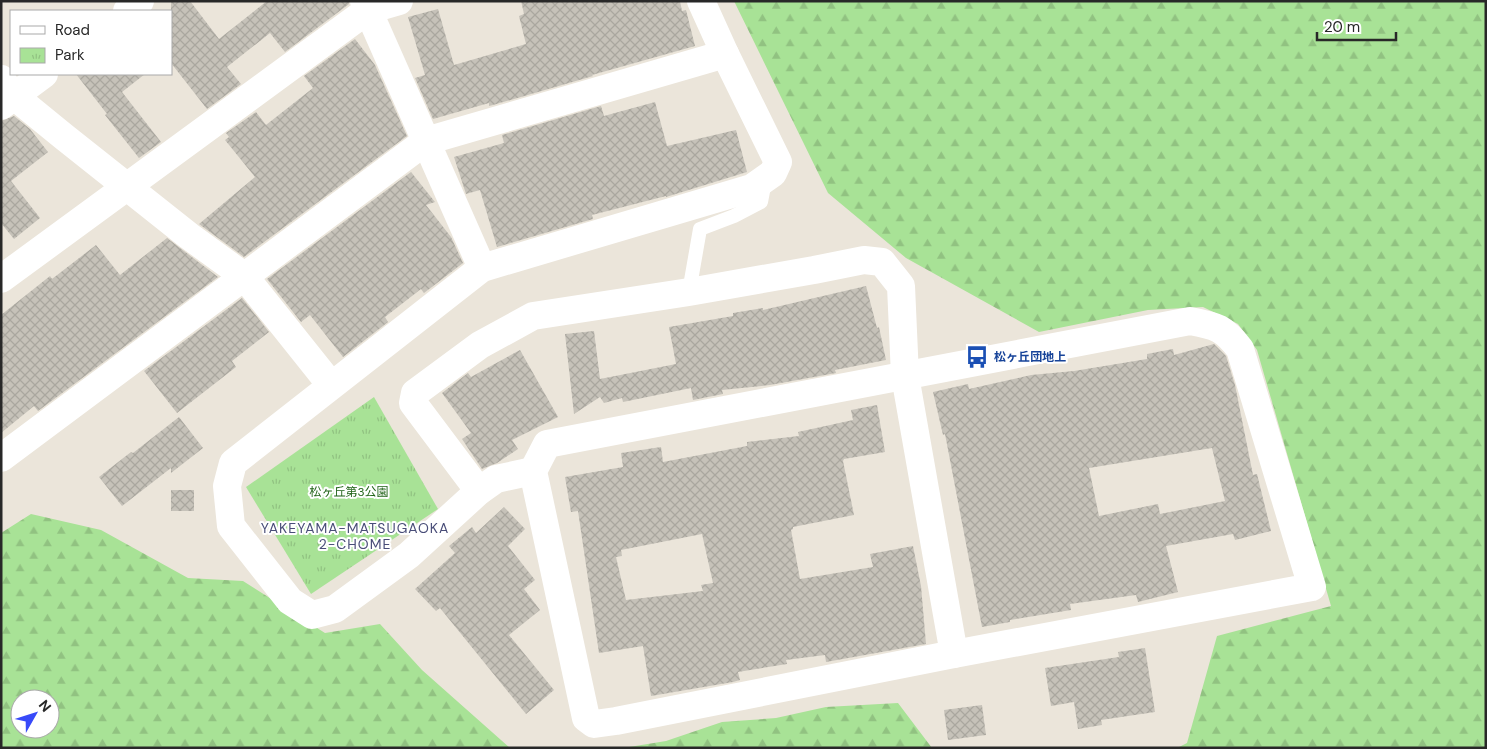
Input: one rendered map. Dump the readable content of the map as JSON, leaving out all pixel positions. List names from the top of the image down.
{
  "districts": ["YAKEYAMA-MATSUGAOKA 2-CHOME"],
  "parks": ["松ヶ丘第3公園"],
  "places": {
    "bus stop": ["松ヶ丘団地上"]
  },
  "legend": ["Road", "Park"],
  "scale_bar": "20 m",
  "north": "top right"
}
